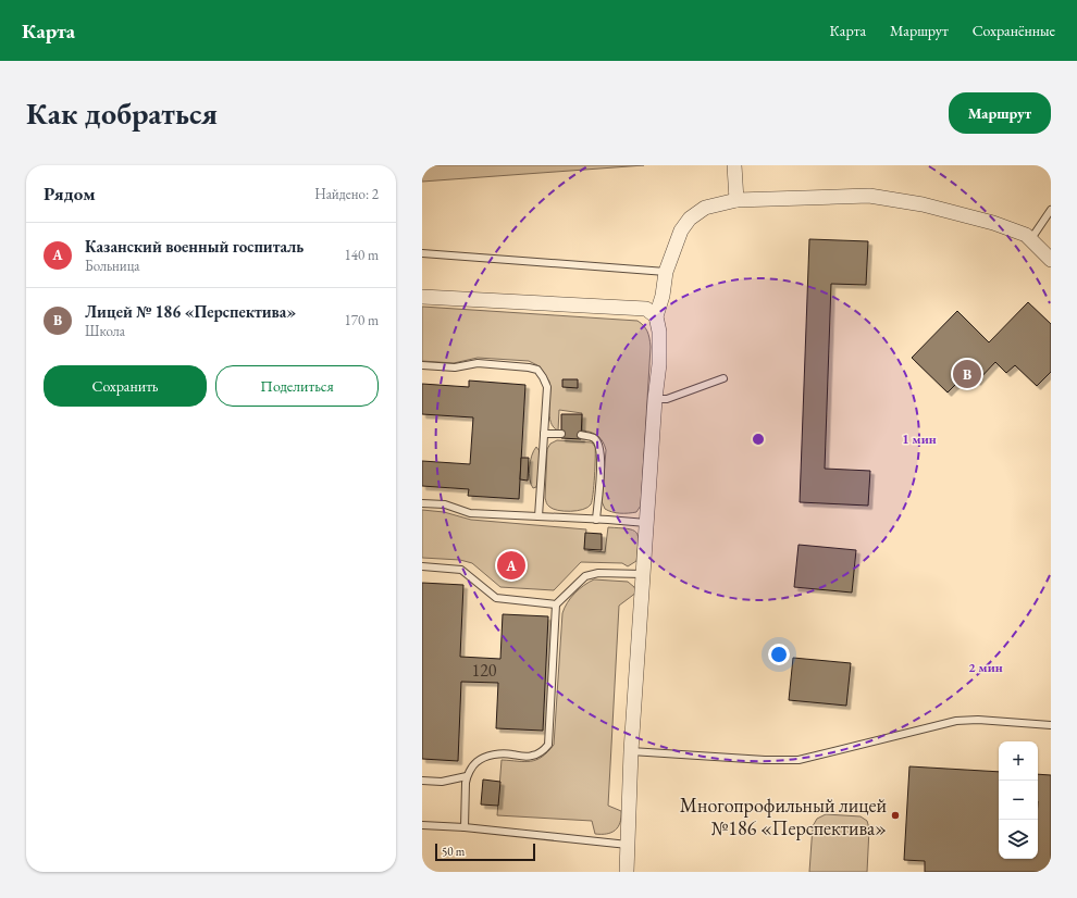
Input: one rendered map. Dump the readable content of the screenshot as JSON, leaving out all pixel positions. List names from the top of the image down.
{
  "places": ["Многопрофильный лицей №186 «Перспектива»"],
  "house_numbers": ["120"],
  "scale_bar": "50 m",
  "page": {
    "header": "Карта",
    "nav": ["Карта", "Маршрут", "Сохранённые"],
    "buttons": [
      "Маршрут",
      ["Сохранить", "Поделиться"]
    ],
    "title": "Как добраться",
    "heading": ["Рядом", "Найдено: 2"],
    "list": [
      {
        "mark": "A",
        "name": "Казанский военный госпиталь",
        "note": "Больница",
        "value": "140 m"
      },
      {
        "mark": "B",
        "name": "Лицей № 186 «Перспектива»",
        "note": "Школа",
        "value": "170 m"
      }
    ],
    "pins": ["B", "A"],
    "map_buttons": ["+", "−"],
    "scale": "50 m"
  },
  "rings": ["1 мин", "2 мин"]
}
